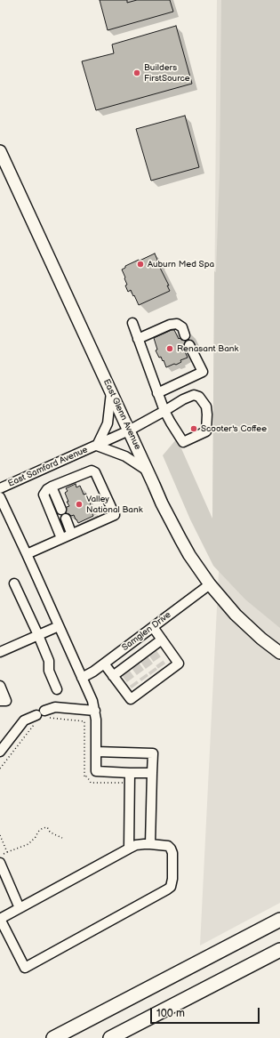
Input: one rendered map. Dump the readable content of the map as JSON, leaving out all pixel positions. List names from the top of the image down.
{
  "streets": {
    "main road": ["East Glenn Avenue"],
    "street": ["East Samford Avenue", "Samglen Drive"]
  },
  "crossings": [
    ["East Glenn Avenue", "East Samford Avenue"],
    ["East Glenn Avenue", "Samglen Drive"]
  ],
  "places": [
    "Builders FirstSource",
    "Auburn Med Spa",
    "Renasant Bank",
    "Scooter's Coffee",
    "Valley National Bank"
  ],
  "scale_bar": "100 m"
}
